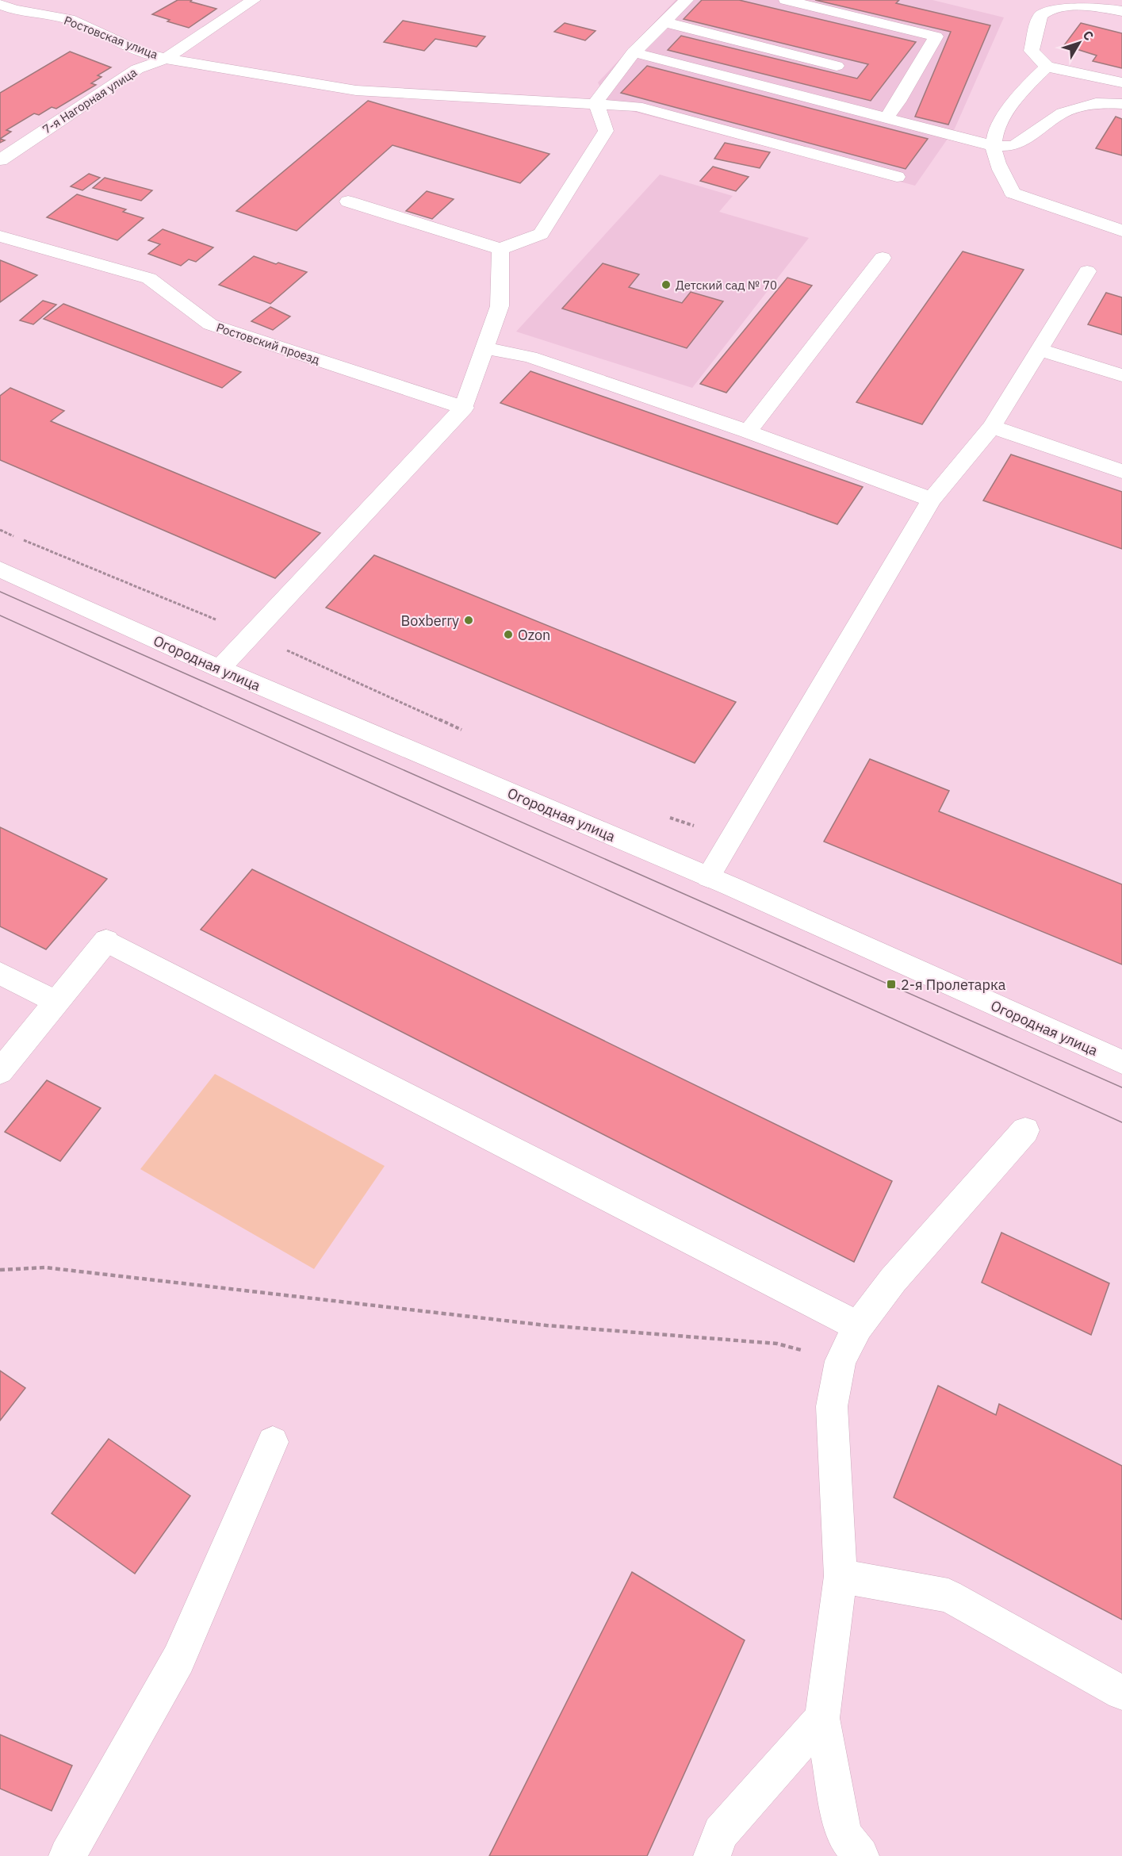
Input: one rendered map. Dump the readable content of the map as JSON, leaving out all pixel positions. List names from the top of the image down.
{
  "streets": {
    "street": [
      "Ростовская улица",
      "7-я Нагорная улица",
      "Ростовский проезд",
      "Огородная улица"
    ]
  },
  "crossings": [
    ["Ростовская улица", "7-я Нагорная улица"]
  ],
  "places": {
    "other": ["Детский сад № 70", "Boxberry", "Ozon"],
    "transit": ["2-я Пролетарка"]
  },
  "north": "top right"
}
